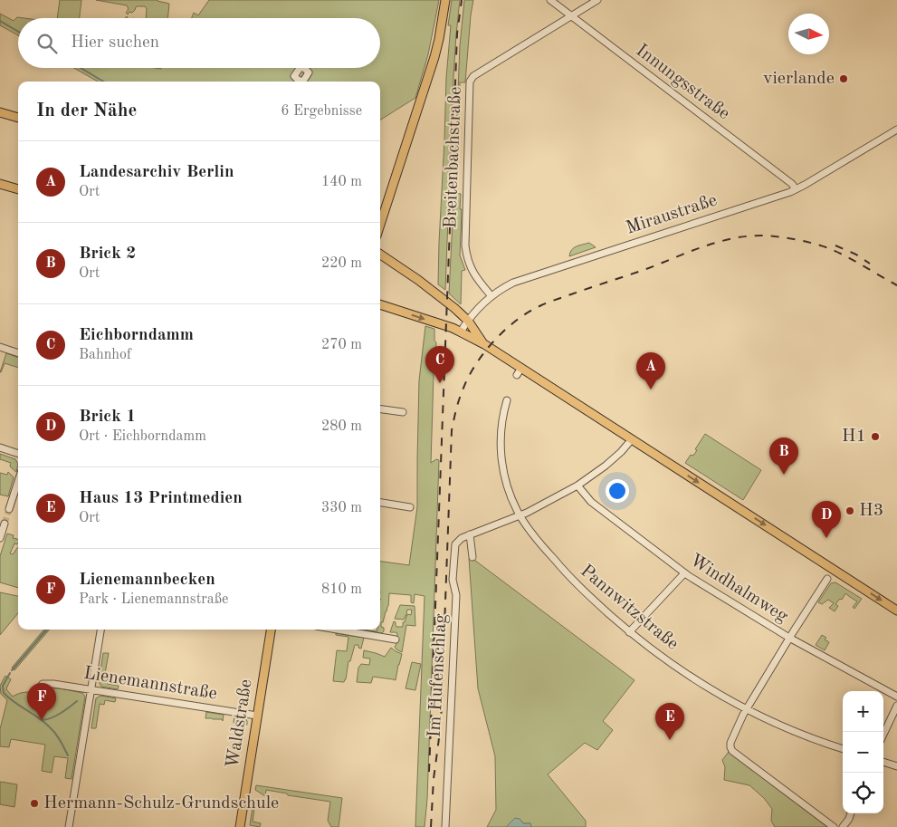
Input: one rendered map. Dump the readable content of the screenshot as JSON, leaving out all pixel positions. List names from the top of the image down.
{
  "streets": {
    "main road": ["Waldstraße"],
    "street": [
      "Innungsstraße",
      "Breitenbachstraße",
      "Miraustraße",
      "Windhalmweg",
      "Pannwitzstraße",
      "Im Hufenschlag",
      "Lienemannstraße"
    ]
  },
  "crossings": [
    ["Innungsstraße", "Breitenbachstraße"],
    ["Innungsstraße", "Miraustraße"],
    ["Breitenbachstraße", "Miraustraße"],
    ["Windhalmweg", "Im Hufenschlag"],
    ["Pannwitzstraße", "Im Hufenschlag"],
    ["Lienemannstraße", "Waldstraße"]
  ],
  "places": [
    "vierlande",
    "H1",
    "H3",
    "Hermann-Schulz-Grundschule"
  ],
  "north": "right",
  "page": {
    "search": "Hier suchen",
    "heading": ["In der Nähe", "6 Ergebnisse"],
    "list": [
      {
        "mark": "A",
        "name": "Landesarchiv Berlin",
        "note": "Ort",
        "value": "140 m"
      },
      {
        "mark": "B",
        "name": "Brick 2",
        "note": "Ort",
        "value": "220 m"
      },
      {
        "mark": "C",
        "name": "Eichborndamm",
        "note": "Bahnhof",
        "value": "270 m"
      },
      {
        "mark": "D",
        "name": "Brick 1",
        "note": "Ort · Eichborndamm",
        "value": "280 m"
      },
      {
        "mark": "E",
        "name": "Haus 13 Printmedien",
        "note": "Ort",
        "value": "330 m"
      },
      {
        "mark": "F",
        "name": "Lienemannbecken",
        "note": "Park · Lienemannstraße",
        "value": "810 m"
      }
    ],
    "pins": [
      "C",
      "A",
      "B",
      "D",
      "F",
      "E"
    ],
    "map_buttons": ["+", "−"]
  }
}
